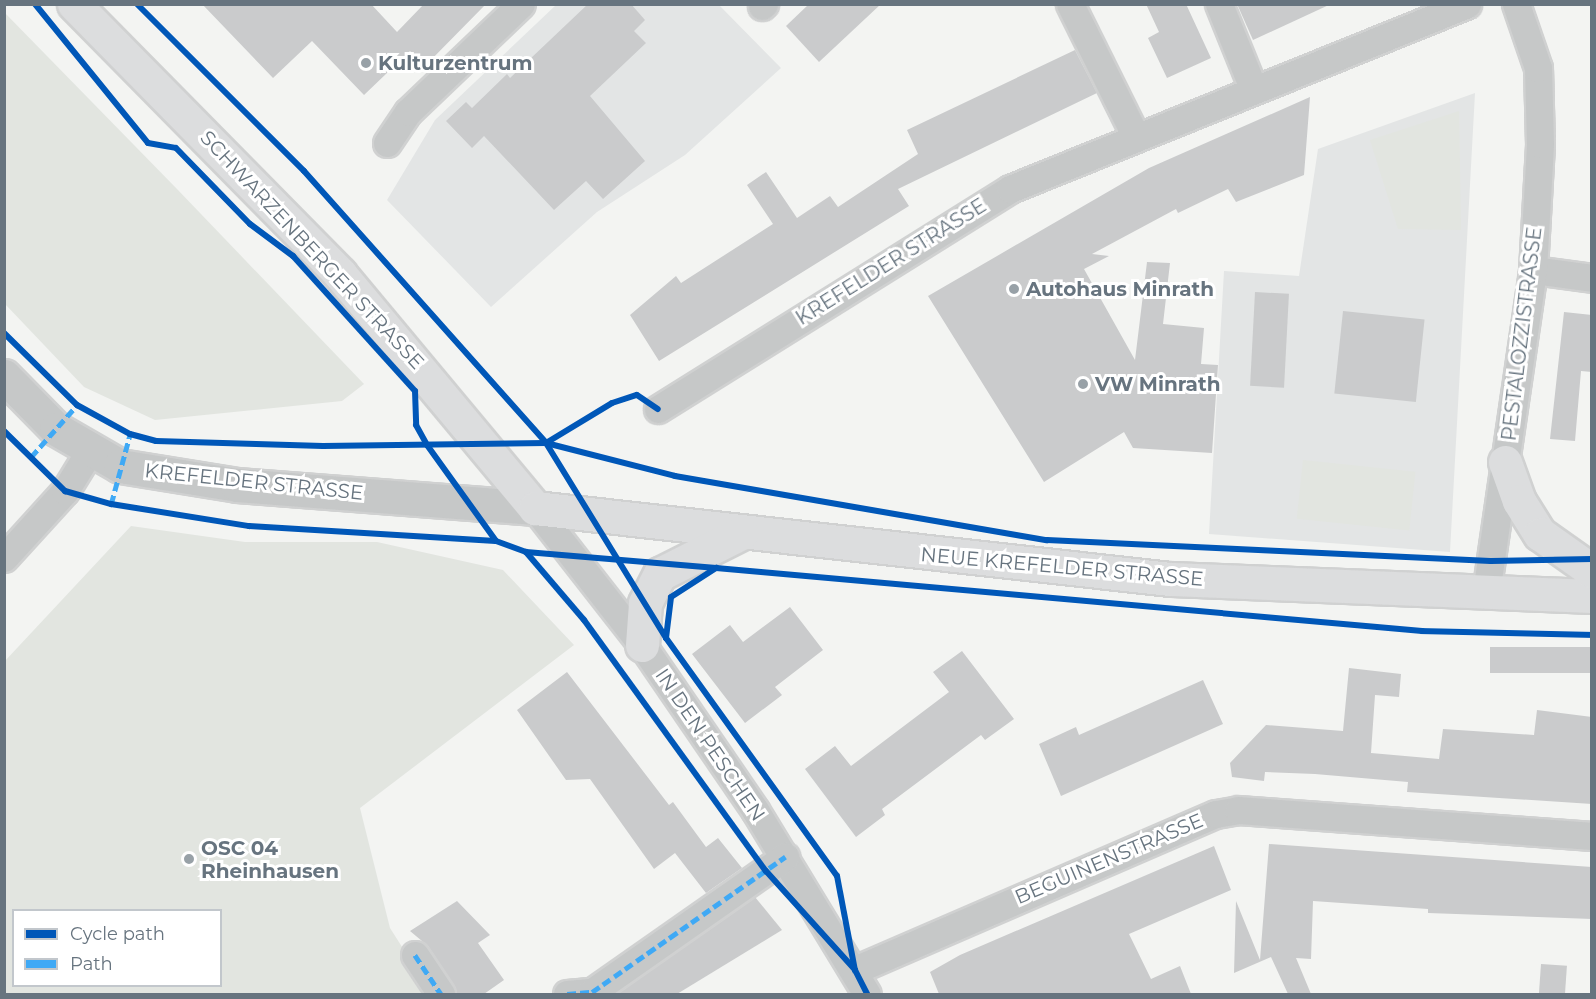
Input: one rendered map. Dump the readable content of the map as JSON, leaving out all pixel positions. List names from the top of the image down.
{
  "streets": {
    "main road": ["SCHWARZENBERGER STRASSE", "NEUE KREFELDER STRASSE"],
    "street": [
      "KREFELDER STRASSE",
      "PESTALOZZISTRASSE",
      "IN DEN PESCHEN",
      "BEGUINENSTRASSE"
    ]
  },
  "crossings": [
    ["SCHWARZENBERGER STRASSE", "KREFELDER STRASSE"],
    ["SCHWARZENBERGER STRASSE", "NEUE KREFELDER STRASSE"],
    ["SCHWARZENBERGER STRASSE", "IN DEN PESCHEN"],
    ["KREFELDER STRASSE", "NEUE KREFELDER STRASSE"],
    ["KREFELDER STRASSE", "IN DEN PESCHEN"],
    ["PESTALOZZISTRASSE", "NEUE KREFELDER STRASSE"],
    ["NEUE KREFELDER STRASSE", "IN DEN PESCHEN"],
    ["IN DEN PESCHEN", "BEGUINENSTRASSE"]
  ],
  "places": [
    "Kulturzentrum",
    "Autohaus Minrath",
    "VW Minrath",
    "OSC 04 Rheinhausen"
  ],
  "legend": ["Cycle path", "Path"]
}
